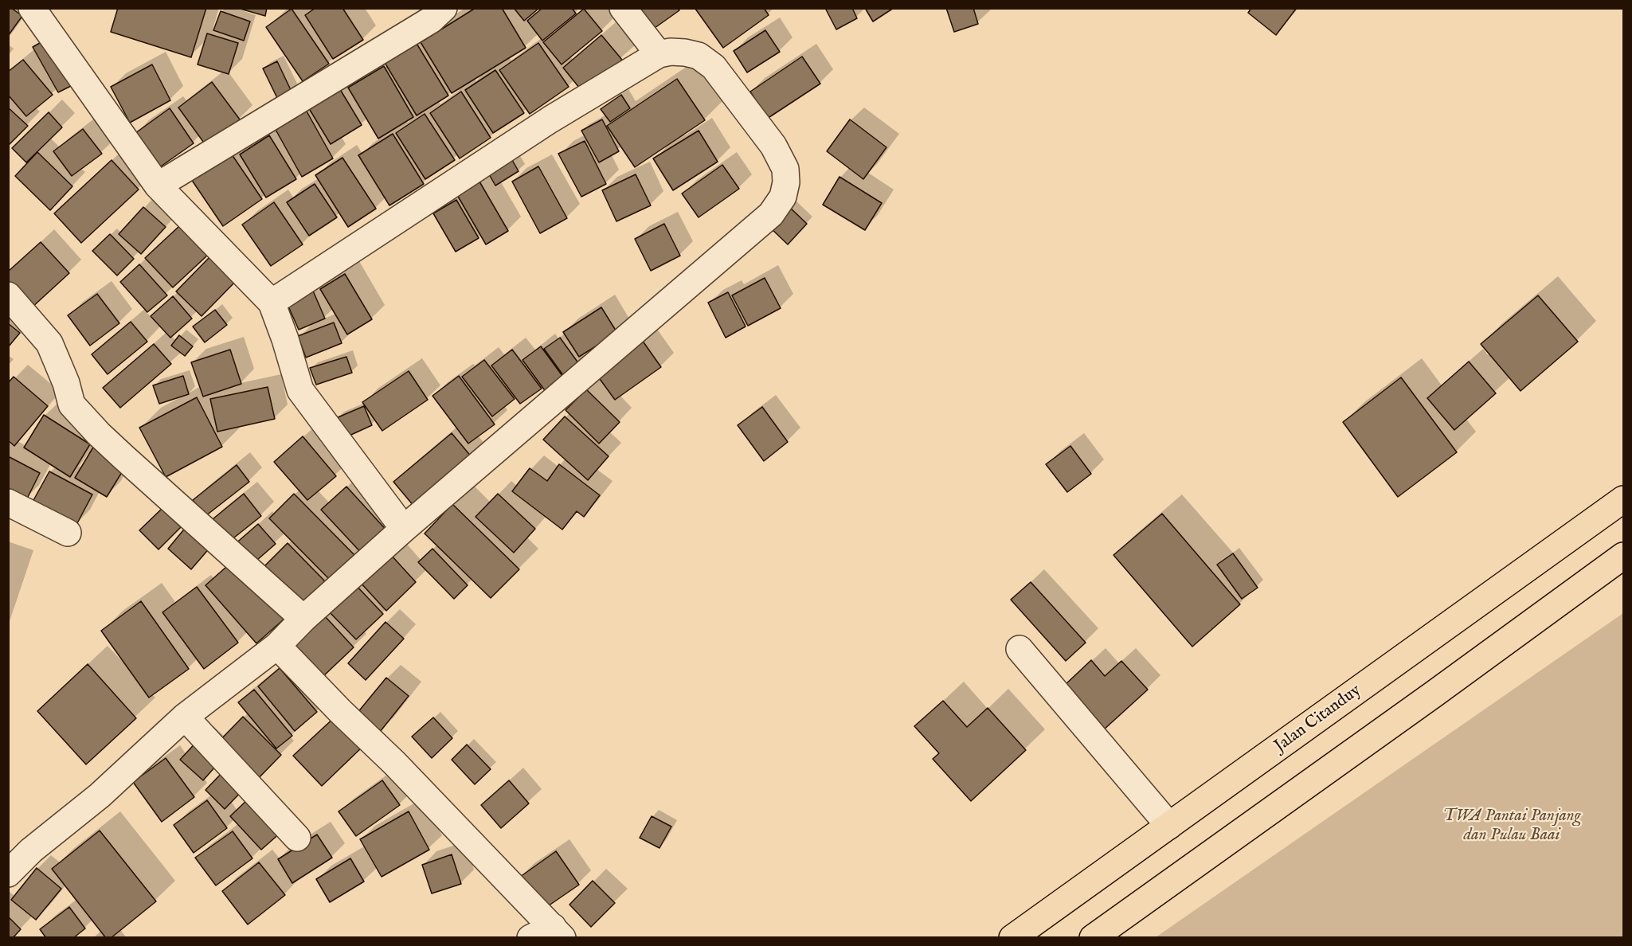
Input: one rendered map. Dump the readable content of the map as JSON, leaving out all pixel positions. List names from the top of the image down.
{
  "streets": {
    "main road": ["Jalan Citanduy"]
  },
  "parks": ["TWA Pantai Panjang dan Pulau Baai"]
}
